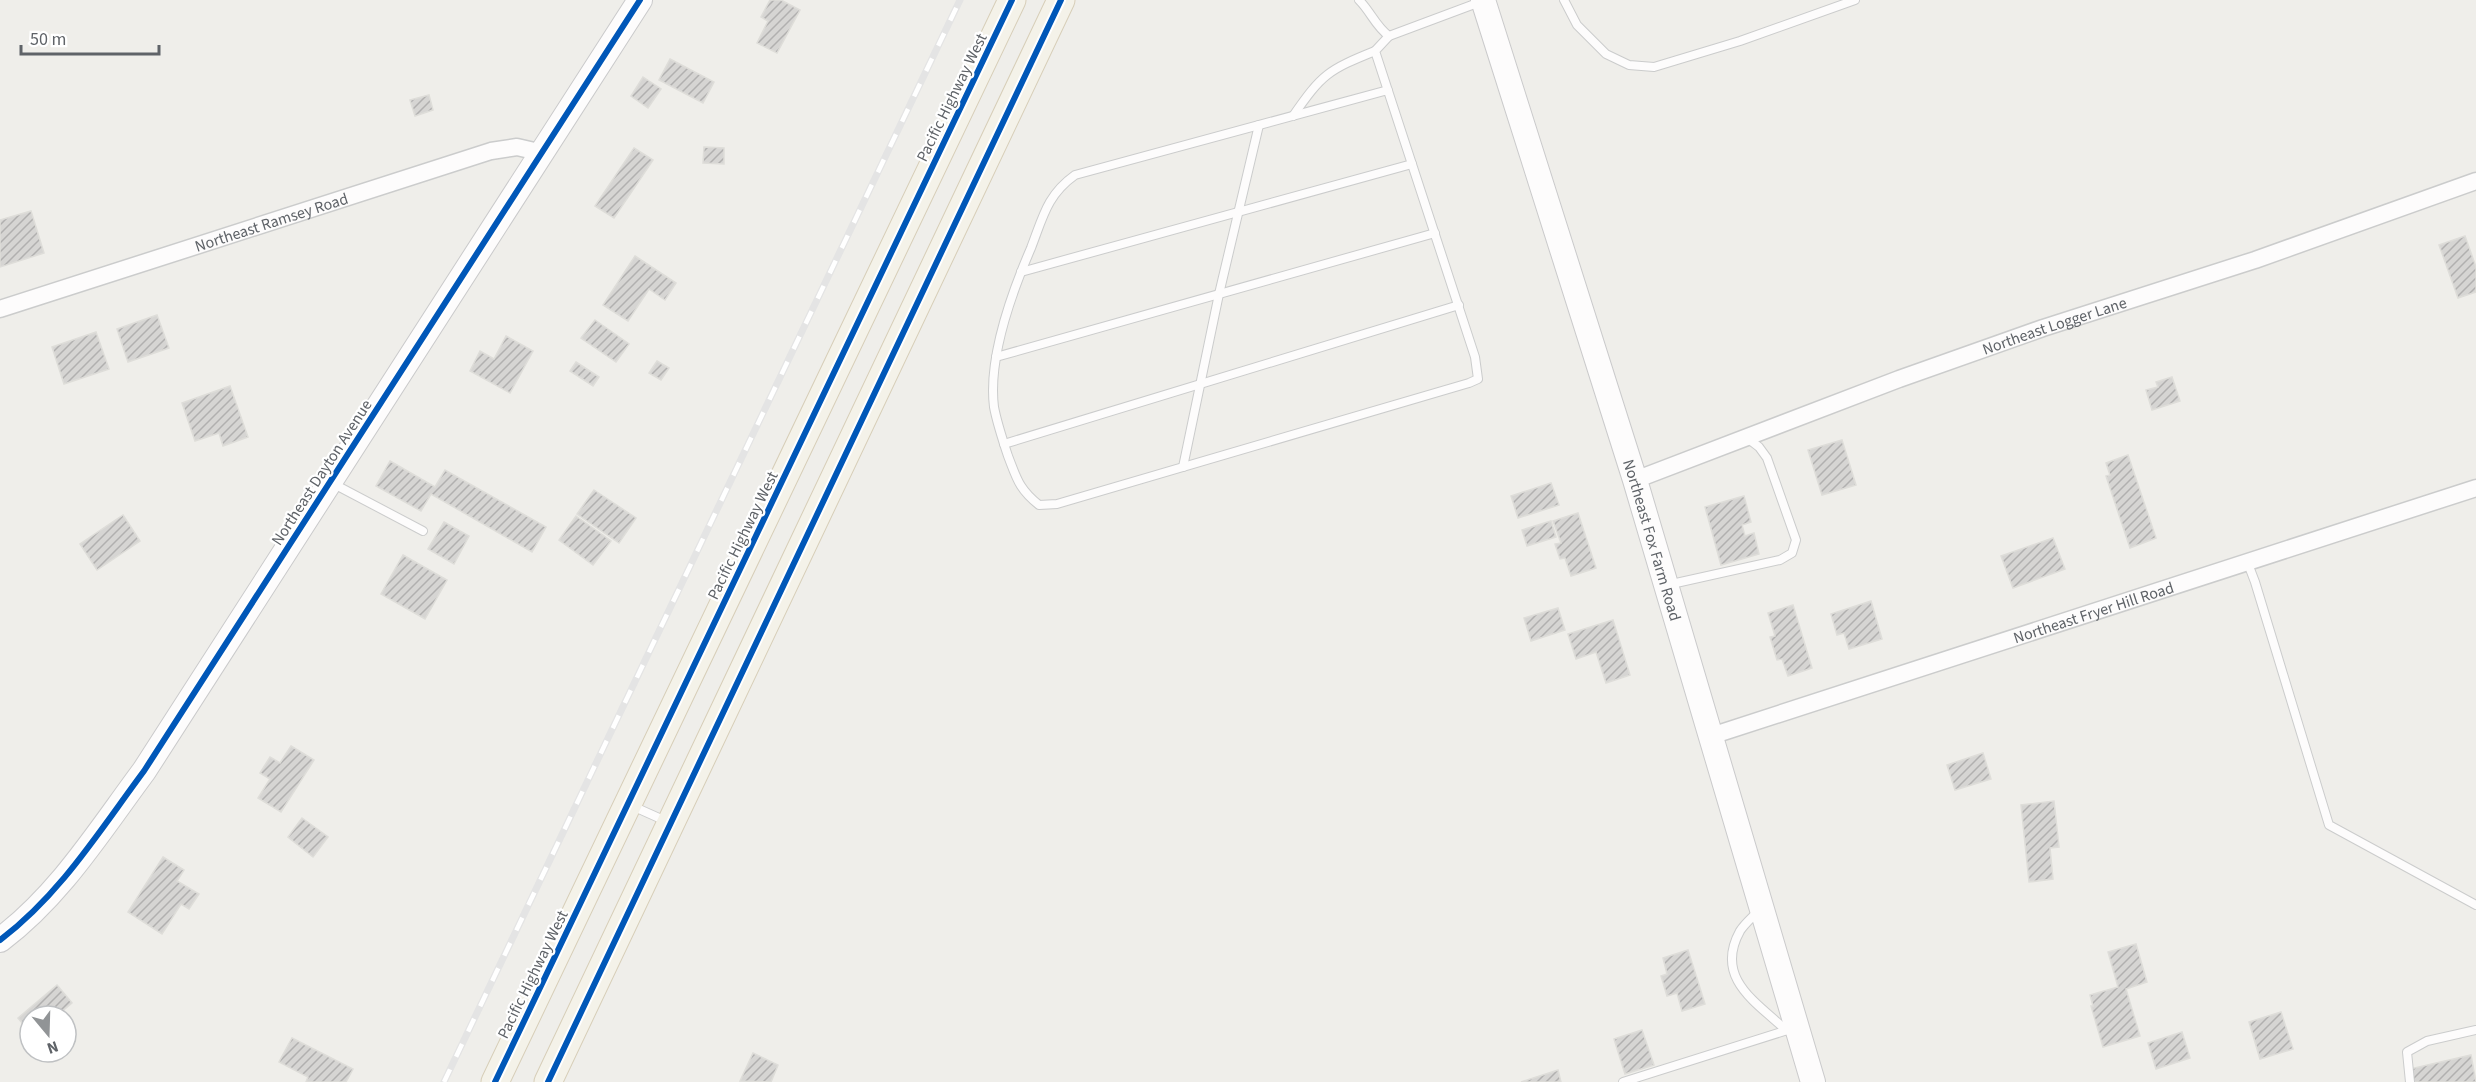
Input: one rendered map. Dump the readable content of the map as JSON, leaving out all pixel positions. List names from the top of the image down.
{
  "streets": {
    "main road": ["Pacific Highway West"],
    "street": [
      "Northeast Ramsey Road",
      "Northeast Logger Lane",
      "Northeast Dayton Avenue",
      "Northeast Fox Farm Road",
      "Northeast Fryer Hill Road"
    ]
  },
  "crossings": [
    ["Northeast Ramsey Road", "Northeast Dayton Avenue"],
    ["Northeast Logger Lane", "Northeast Fox Farm Road"],
    ["Northeast Fox Farm Road", "Northeast Fryer Hill Road"]
  ],
  "scale_bar": "50 m",
  "north": "bottom"
}
